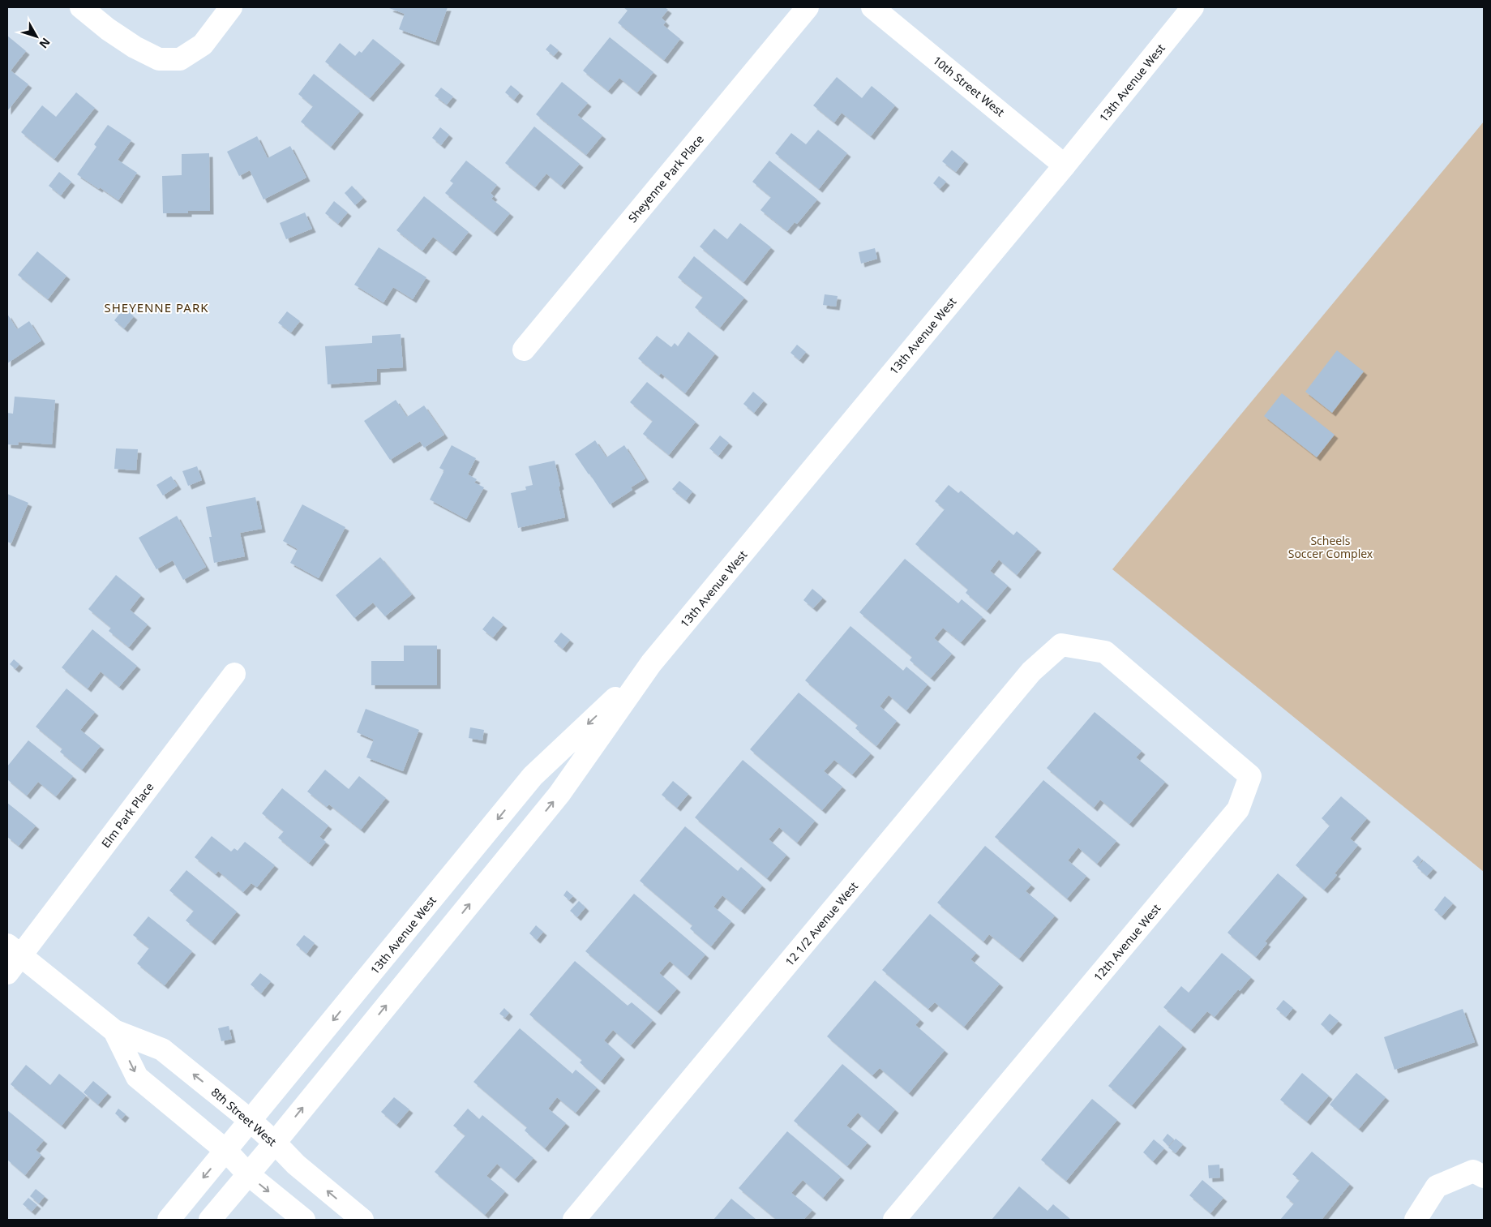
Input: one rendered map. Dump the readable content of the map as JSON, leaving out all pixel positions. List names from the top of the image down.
{
  "streets": {
    "street": [
      "13th Avenue West",
      "10th Street West",
      "Sheyenne Park Place",
      "Elm Park Place",
      "12 1/2 Avenue West",
      "12th Avenue West",
      "8th Street West"
    ]
  },
  "crossings": [
    ["13th Avenue West", "10th Street West"],
    ["13th Avenue West", "8th Street West"],
    ["Elm Park Place", "8th Street West"],
    ["12 1/2 Avenue West", "12th Avenue West"]
  ],
  "districts": ["SHEYENNE PARK"],
  "parks": ["Scheels Soccer Complex"],
  "north": "bottom right"
}
